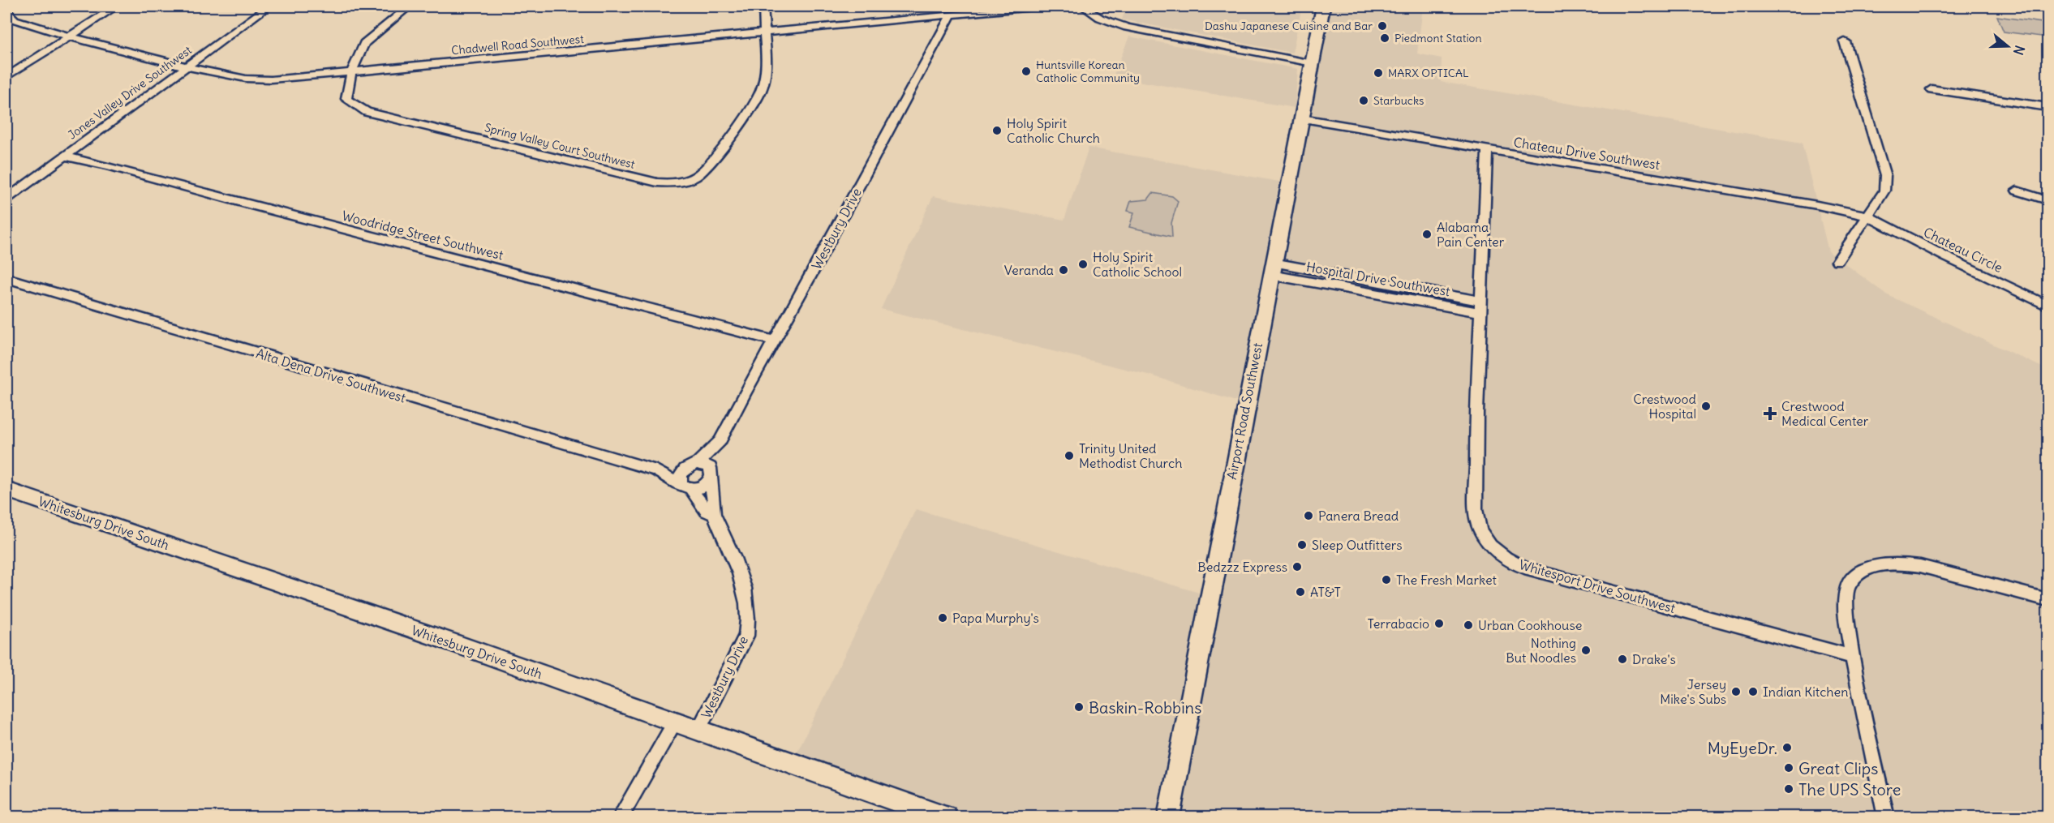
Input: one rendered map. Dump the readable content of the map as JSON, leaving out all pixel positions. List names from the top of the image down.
{
  "streets": {
    "main road": ["Airport Road Southwest", "Whitesburg Drive South"],
    "street": [
      "Chadwell Road Southwest",
      "Jones Valley Drive Southwest",
      "Spring Valley Court Southwest",
      "Chateau Drive Southwest",
      "Westbury Drive",
      "Woodridge Street Southwest",
      "Chateau Circle",
      "Hospital Drive Southwest",
      "Alta Dena Drive Southwest",
      "Whitesport Drive Southwest"
    ]
  },
  "crossings": [
    ["Chadwell Road Southwest", "Jones Valley Drive Southwest"],
    ["Chadwell Road Southwest", "Spring Valley Court Southwest"],
    ["Chadwell Road Southwest", "Westbury Drive"],
    ["Jones Valley Drive Southwest", "Woodridge Street Southwest"],
    ["Chateau Drive Southwest", "Chateau Circle"],
    ["Chateau Drive Southwest", "Airport Road Southwest"],
    ["Chateau Drive Southwest", "Whitesport Drive Southwest"],
    ["Westbury Drive", "Woodridge Street Southwest"],
    ["Westbury Drive", "Alta Dena Drive Southwest"],
    ["Westbury Drive", "Whitesburg Drive South"],
    ["Hospital Drive Southwest", "Airport Road Southwest"],
    ["Hospital Drive Southwest", "Whitesport Drive Southwest"]
  ],
  "places": {
    "other": [
      "Dashu Japanese Cuisine and Bar",
      "Piedmont Station",
      "Huntsville Korean Catholic Community",
      "MARX OPTICAL",
      "Starbucks",
      "Holy Spirit Catholic Church",
      "Alabama Pain Center",
      "Holy Spirit Catholic School",
      "Veranda",
      "Crestwood Hospital",
      "Trinity United Methodist Church",
      "Panera Bread",
      "Sleep Outfitters",
      "Bedzzz Express",
      "The Fresh Market",
      "AT&T",
      "Papa Murphy's",
      "Terrabacio",
      "Urban Cookhouse",
      "Nothing But Noodles",
      "Drake's",
      "Jersey Mike's Subs",
      "Indian Kitchen",
      "Baskin-Robbins",
      "MyEyeDr.",
      "Great Clips",
      "The UPS Store"
    ],
    "health": ["Crestwood Medical Center"]
  },
  "north": "right"
}
